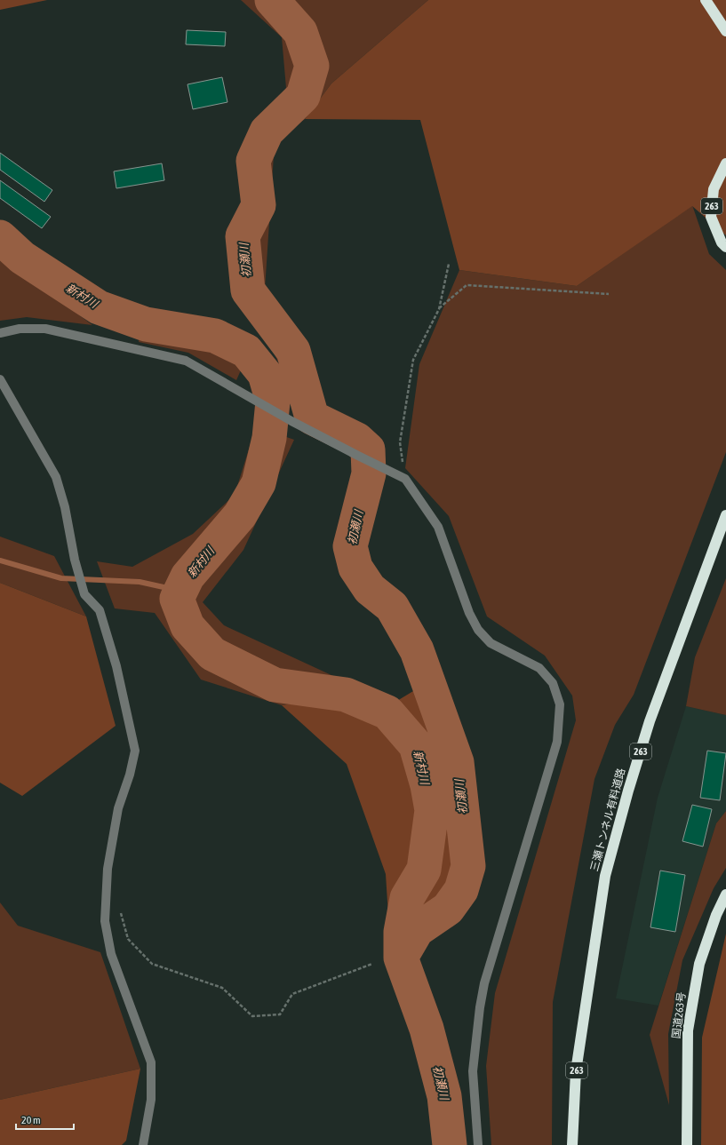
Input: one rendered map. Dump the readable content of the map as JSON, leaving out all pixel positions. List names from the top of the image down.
{
  "streets": {
    "highway": ["263", "三瀬トンネル有料道路", "国道263号"]
  },
  "water": ["初瀬川", "新村川"],
  "scale_bar": "20 m"
}
